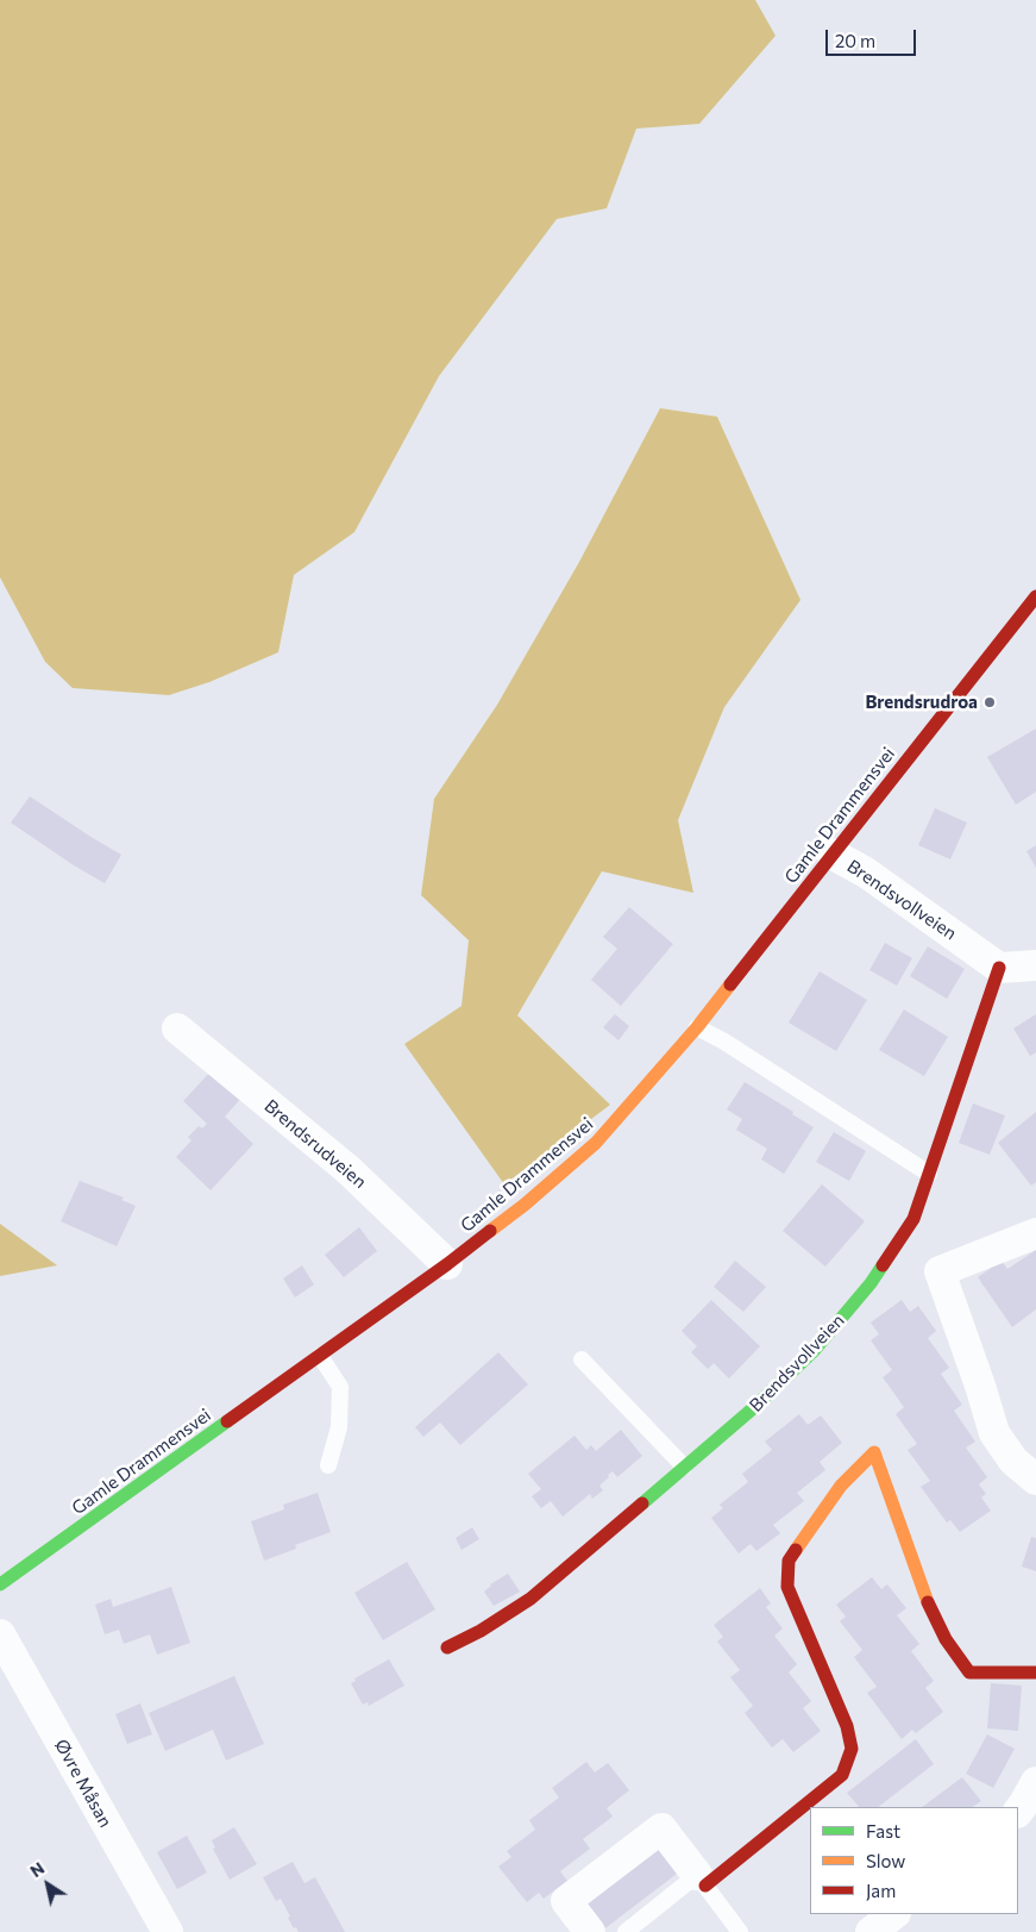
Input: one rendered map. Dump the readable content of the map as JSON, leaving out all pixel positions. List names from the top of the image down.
{
  "streets": {
    "street": [
      "Gamle Drammensvei",
      "Brendsvollveien",
      "Brendsrudveien",
      "Øvre Måsan"
    ]
  },
  "crossings": [
    ["Gamle Drammensvei", "Brendsvollveien"],
    ["Gamle Drammensvei", "Brendsrudveien"]
  ],
  "places": ["Brendsrudroa"],
  "legend": ["Fast", "Slow", "Jam"],
  "scale_bar": "20 m",
  "north": "top left"
}
